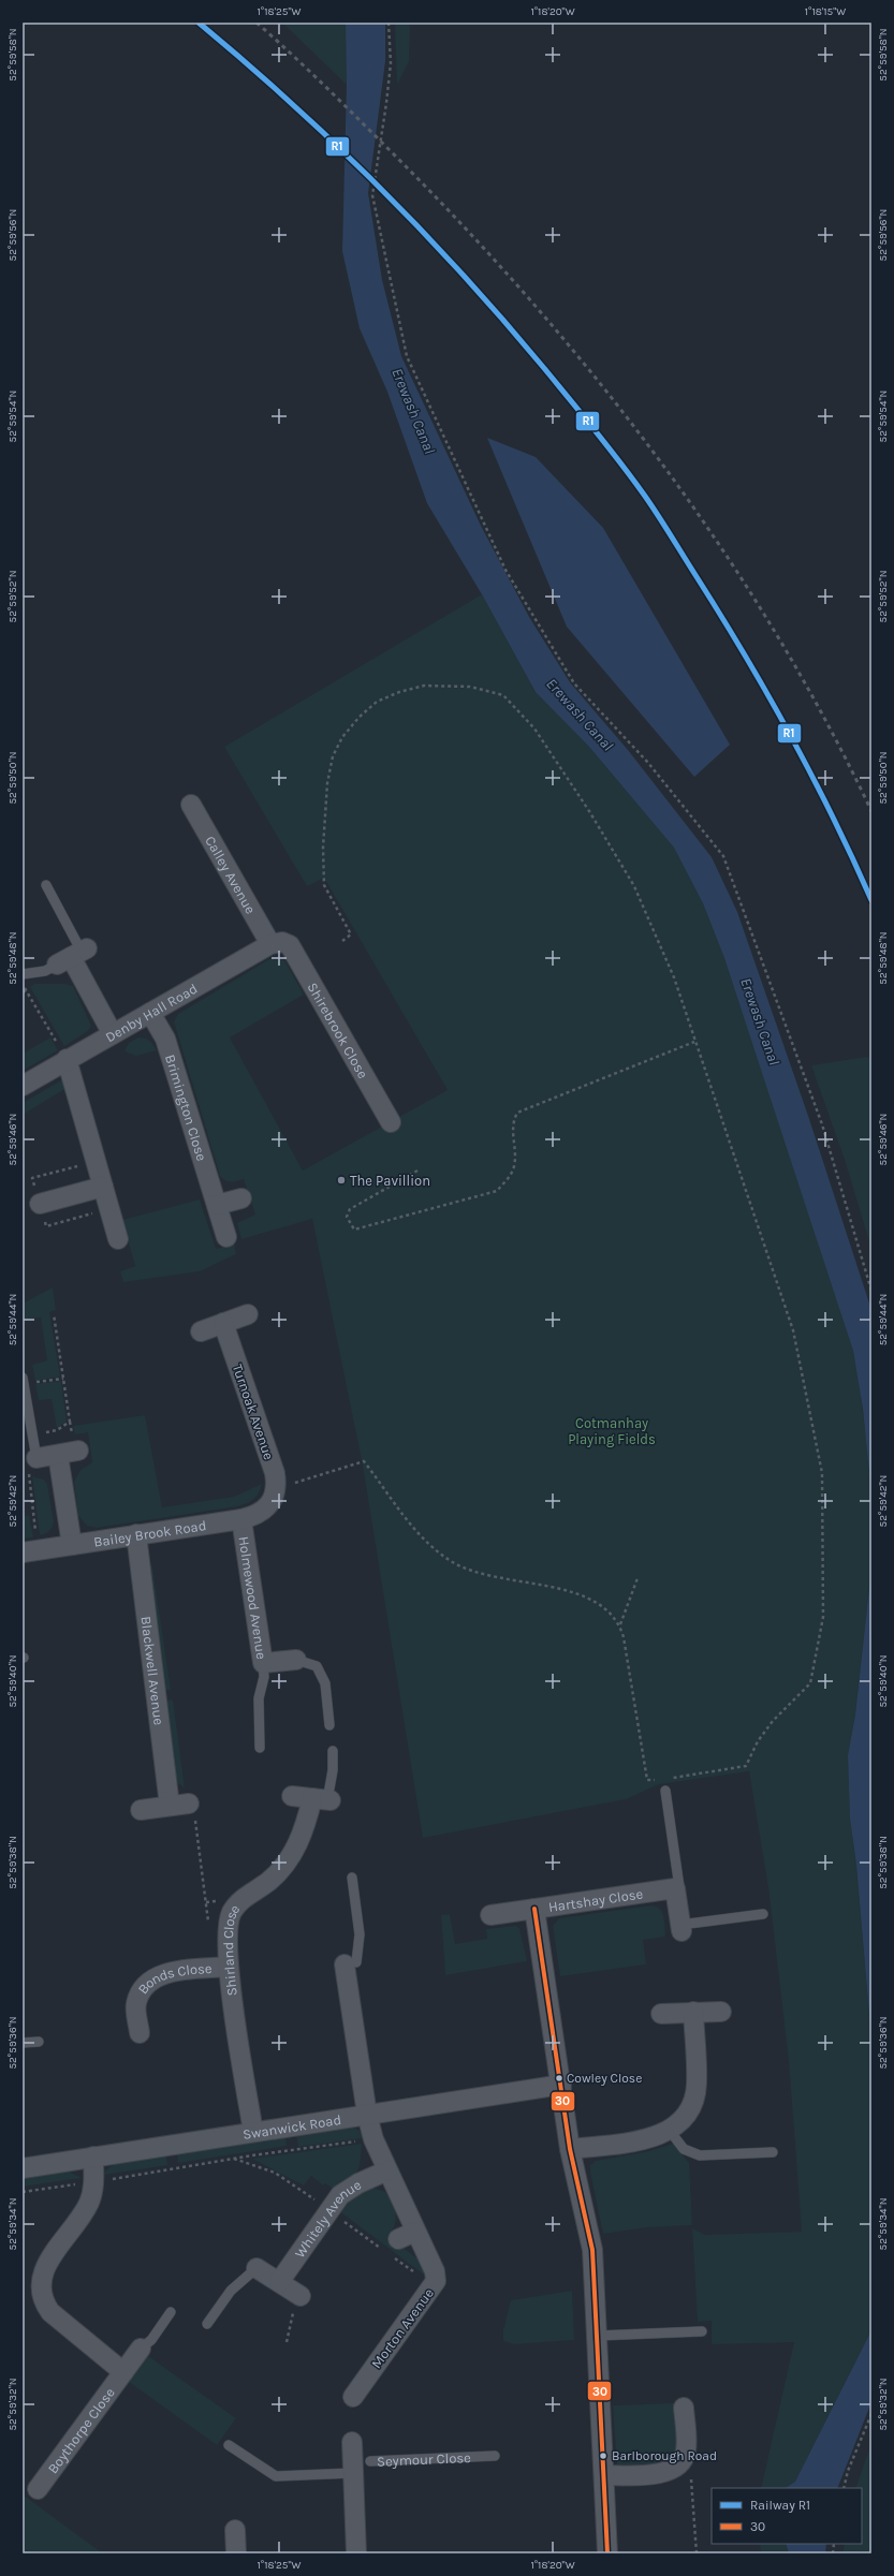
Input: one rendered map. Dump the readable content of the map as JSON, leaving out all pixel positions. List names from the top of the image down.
{
  "streets": {
    "street": [
      "Calley Avenue",
      "Denby Hall Road",
      "Shirebrook Close",
      "Brimington Close",
      "Turnoak Avenue",
      "Bailey Brook Road",
      "Holmewood Avenue",
      "Blackwell Avenue",
      "Hartshay Close",
      "Shirland Close",
      "Bonds Close",
      "Swanwick Road",
      "Whitely Avenue",
      "Morton Avenue",
      "Boythorpe Close"
    ],
    "lane": ["Seymour Close"]
  },
  "crossings": [
    ["Calley Avenue", "Denby Hall Road"],
    ["Calley Avenue", "Shirebrook Close"],
    ["Denby Hall Road", "Shirebrook Close"],
    ["Denby Hall Road", "Brimington Close"],
    ["Turnoak Avenue", "Bailey Brook Road"],
    ["Bailey Brook Road", "Holmewood Avenue"],
    ["Bailey Brook Road", "Blackwell Avenue"],
    ["Shirland Close", "Bonds Close"],
    ["Shirland Close", "Swanwick Road"],
    ["Swanwick Road", "Morton Avenue"],
    ["Whitely Avenue", "Morton Avenue"]
  ],
  "water": ["Erewash Canal"],
  "parks": ["Cotmanhay Playing Fields"],
  "places": ["The Pavillion", "Cowley Close", "Barlborough Road"],
  "lines": ["rail line R1", "transit line 30"],
  "legend": ["Railway R1", "30"],
  "coordinates": [
    "1°18'25\"W",
    "1°18'20\"W",
    "1°18'15\"W",
    "52°59'58\"N",
    "52°59'56\"N",
    "52°59'54\"N",
    "52°59'52\"N",
    "52°59'50\"N",
    "52°59'48\"N",
    "52°59'46\"N",
    "52°59'44\"N",
    "52°59'42\"N",
    "52°59'40\"N",
    "52°59'38\"N",
    "52°59'36\"N",
    "52°59'34\"N",
    "52°59'32\"N"
  ]
}
